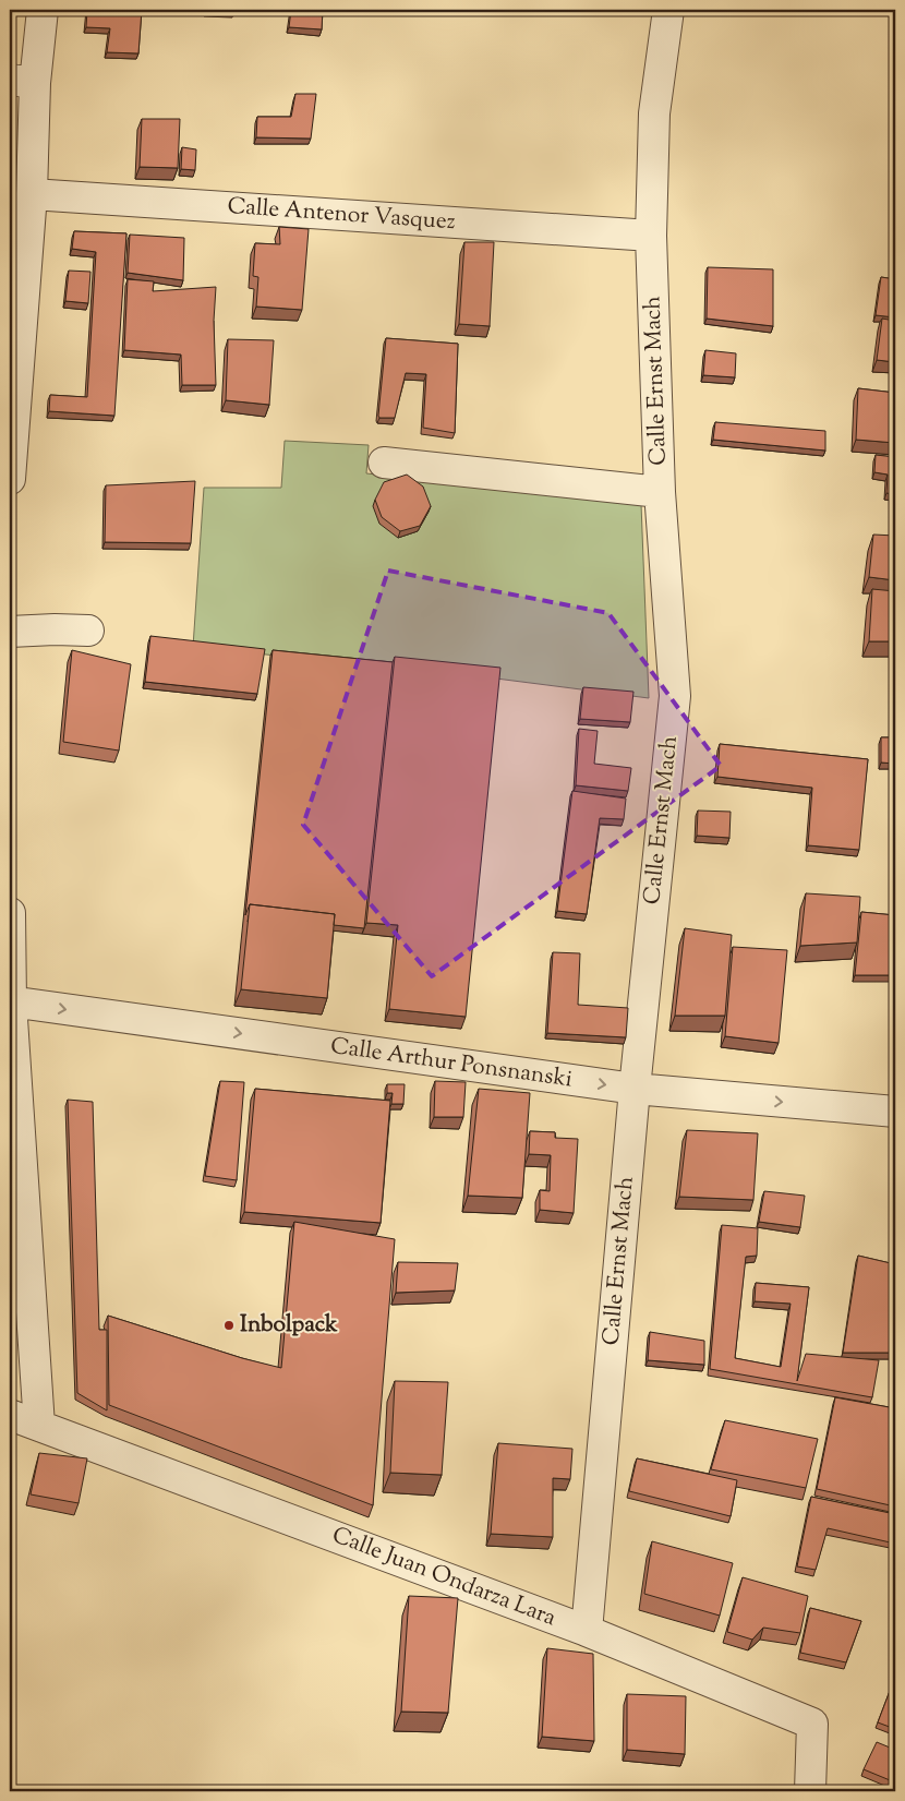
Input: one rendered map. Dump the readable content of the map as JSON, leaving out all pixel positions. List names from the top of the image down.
{
  "streets": {
    "street": [
      "Calle Antenor Vasquez",
      "Calle Ernst Mach",
      "Calle Arthur Ponsnanski",
      "Calle Juan Ondarza Lara"
    ]
  },
  "crossings": [
    ["Calle Antenor Vasquez", "Calle Ernst Mach"],
    ["Calle Ernst Mach", "Calle Arthur Ponsnanski"],
    ["Calle Ernst Mach", "Calle Juan Ondarza Lara"]
  ],
  "one_way": ["Calle Arthur Ponsnanski"],
  "places": ["Inbolpack"]
}
